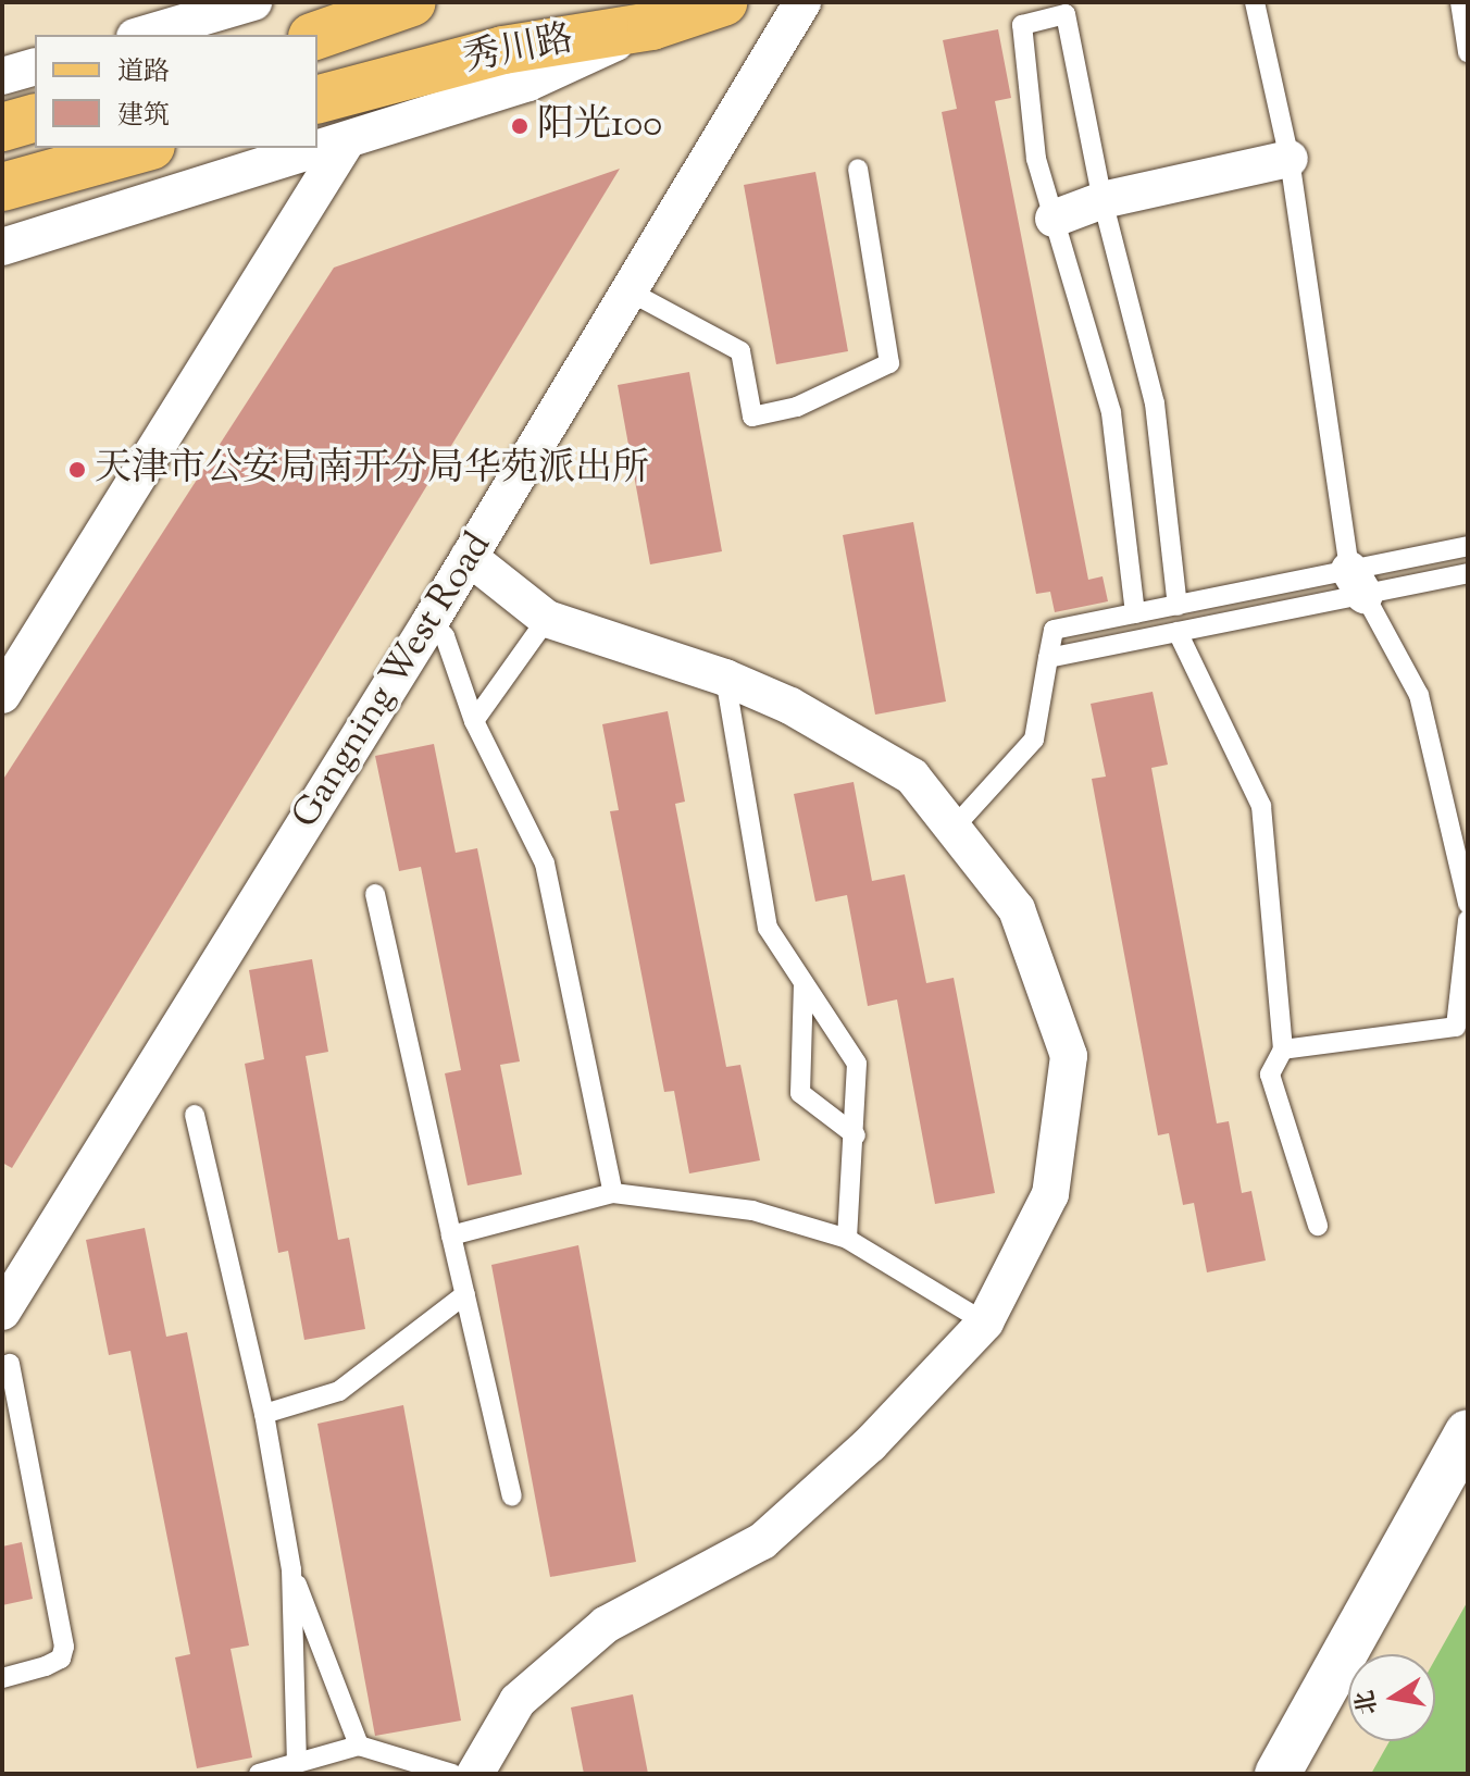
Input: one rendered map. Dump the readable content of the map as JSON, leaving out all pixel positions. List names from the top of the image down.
{
  "streets": {
    "main road": ["秀川路"],
    "street": ["Gangning West Road"]
  },
  "places": ["阳光100", "天津市公安局南开分局华苑派出所"],
  "legend": ["道路", "建筑"],
  "north": "left"
}
